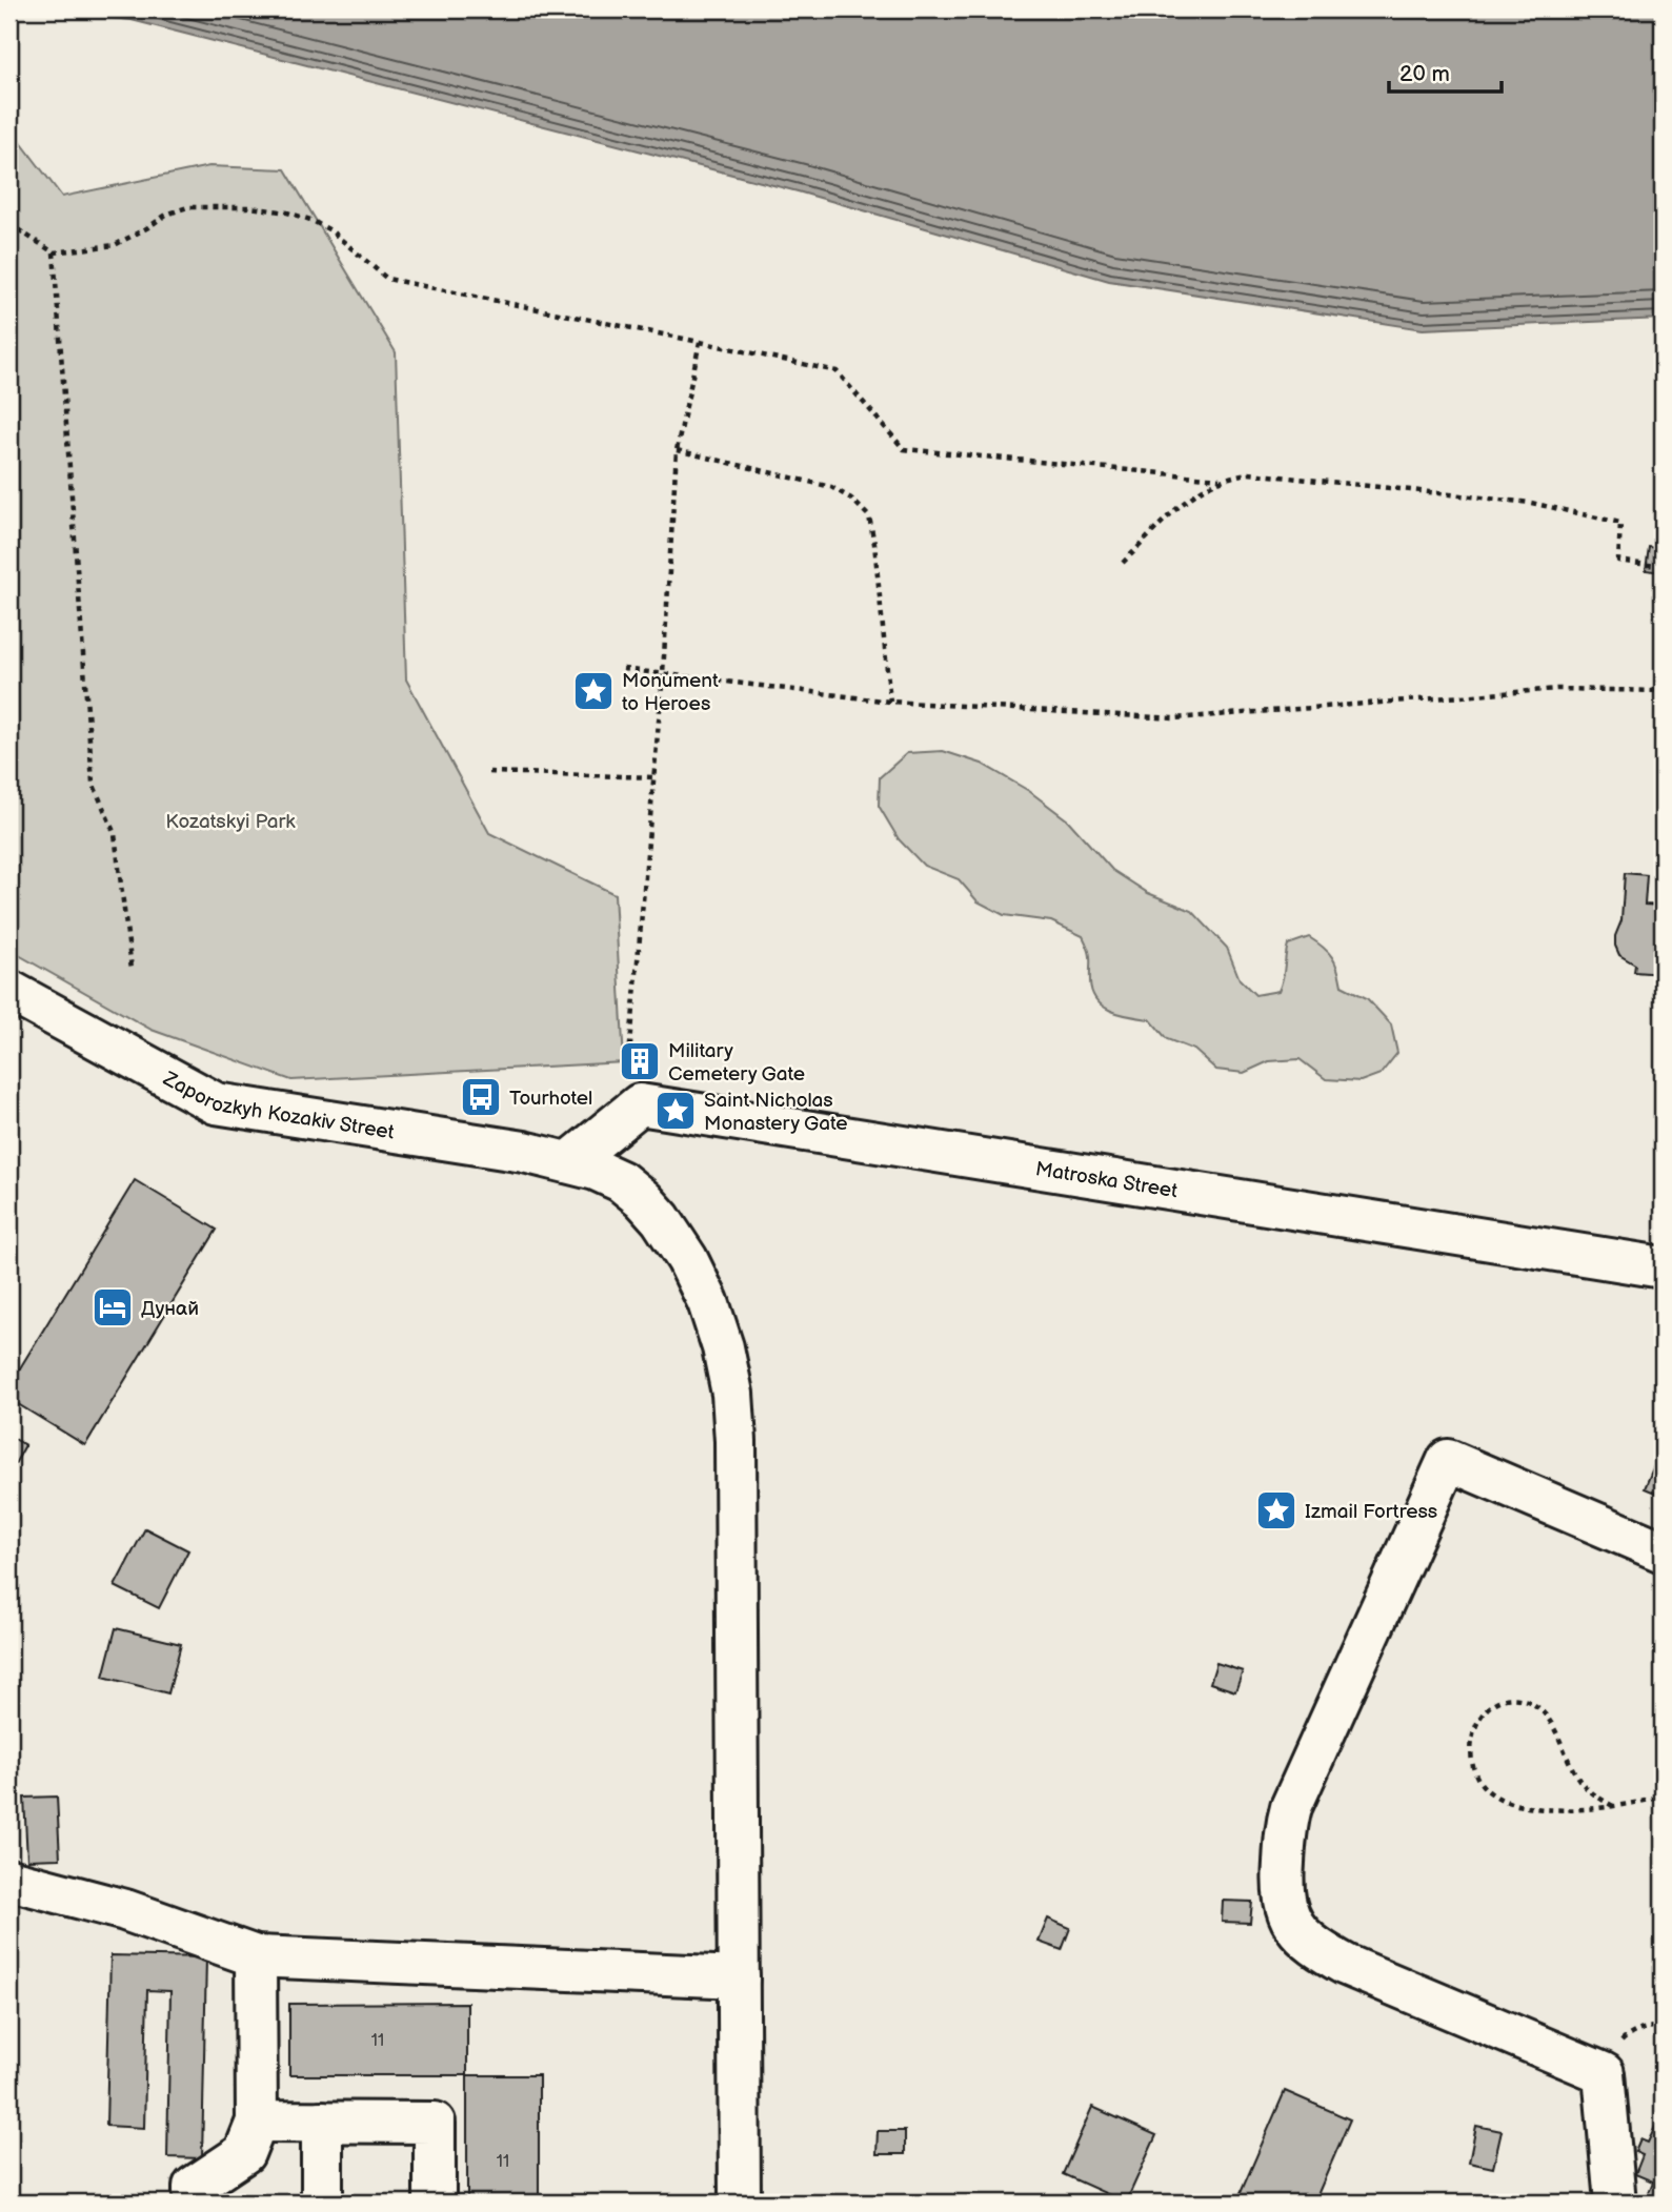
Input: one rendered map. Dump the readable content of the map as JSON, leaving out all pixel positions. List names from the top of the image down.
{
  "streets": {
    "street": ["Zaporozkyh Kozakiv Street", "Matroska Street"]
  },
  "parks": ["Kozatskyi Park"],
  "places": {
    "place": ["Monument to Heroes", "Saint Nicholas Monastery Gate", "Izmail Fortress"],
    "building": ["Military Cemetery Gate"],
    "bus stop": ["Tourhotel"],
    "hotel": ["Дунай"]
  },
  "house_numbers": ["11", "11"],
  "scale_bar": "20 m"
}
